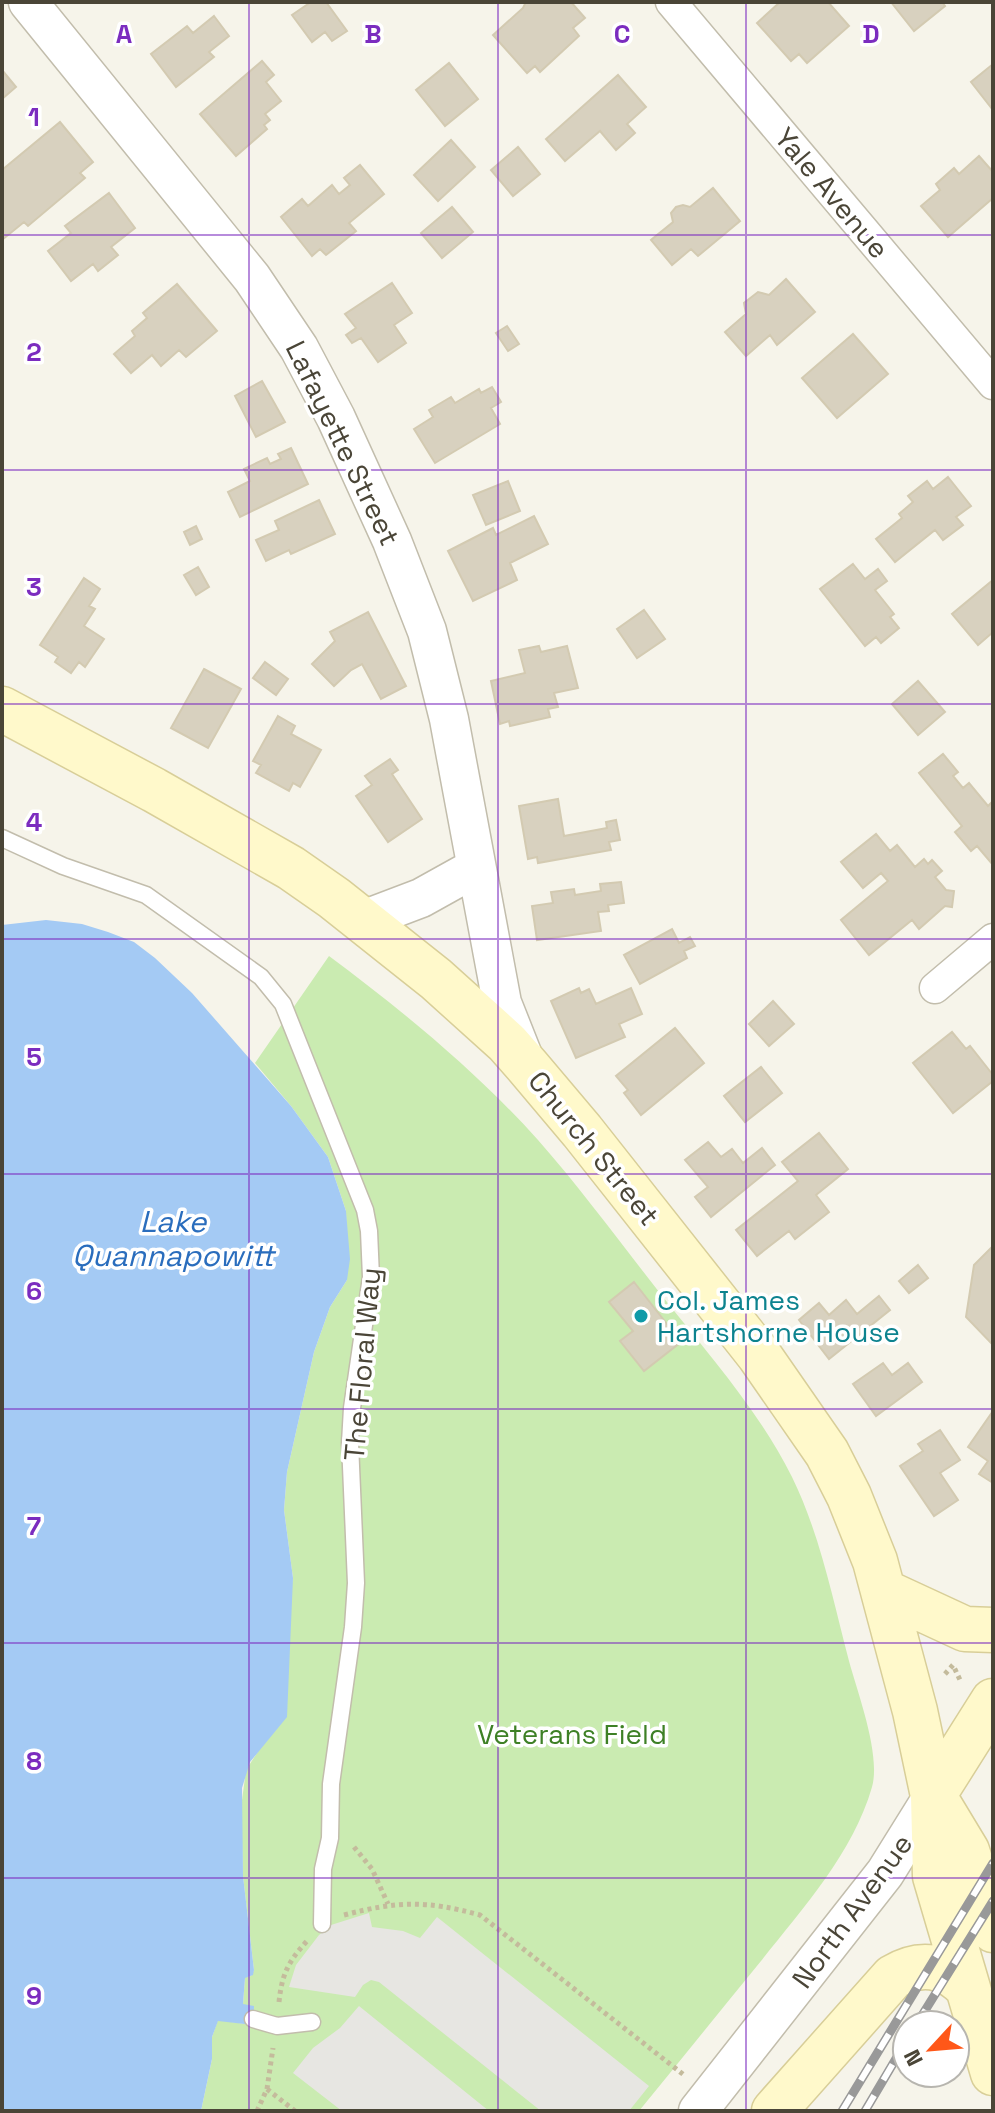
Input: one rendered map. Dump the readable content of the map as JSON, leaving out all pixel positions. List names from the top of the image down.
{
  "streets": {
    "main road": ["Church Street", "North Avenue"],
    "street": ["Yale Avenue", "Lafayette Street"],
    "lane": ["The Floral Way"]
  },
  "crossings": [
    ["Lafayette Street", "Church Street"],
    ["Church Street", "North Avenue"]
  ],
  "water": ["Lake Quannapowitt"],
  "parks": ["Veterans Field"],
  "places": ["Col. James Hartshorne House"],
  "north": "bottom left",
  "grid": {
    "columns": [
      "A",
      "B",
      "C",
      "D"
    ],
    "rows": [
      "1",
      "2",
      "3",
      "4",
      "5",
      "6",
      "7",
      "8",
      "9"
    ]
  }
}
